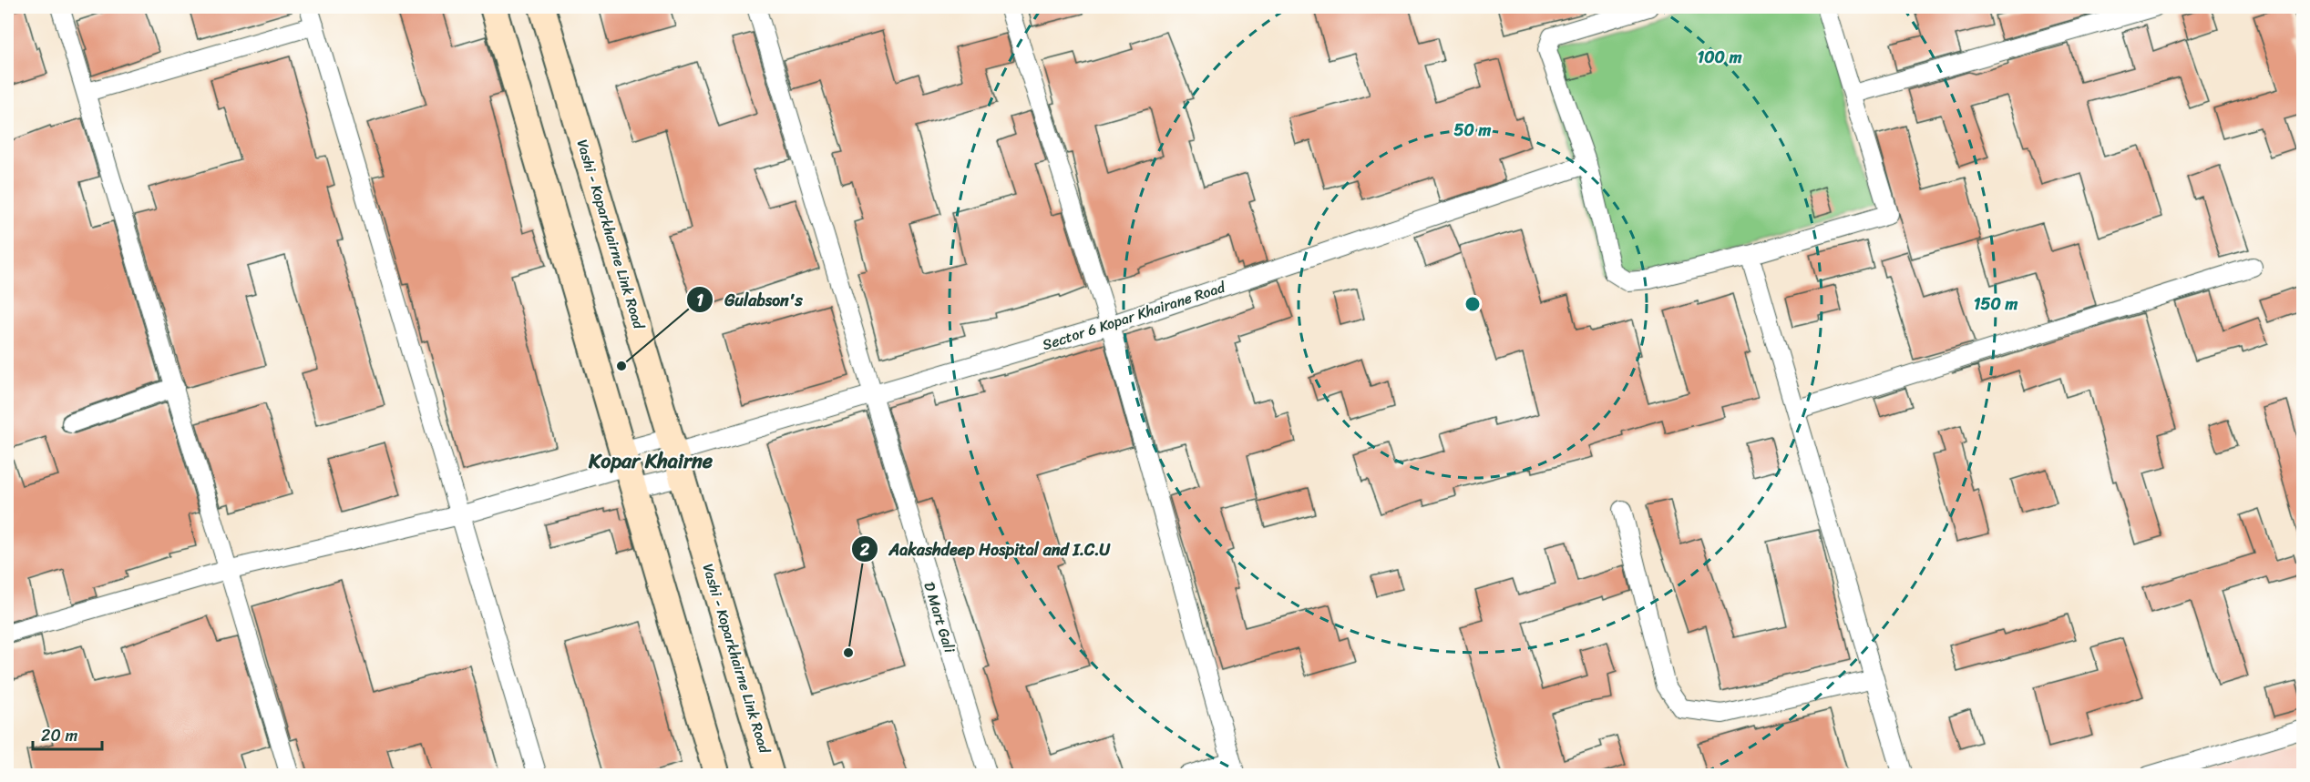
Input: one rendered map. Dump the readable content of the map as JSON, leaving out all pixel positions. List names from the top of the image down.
{
  "streets": {
    "main road": ["Vashi - Koparkhairne Link Road"],
    "street": ["Sector 6 Kopar Khairane Road", "D Mart Gali"]
  },
  "crossings": [
    ["Vashi - Koparkhairne Link Road", "Sector 6 Kopar Khairane Road"],
    ["Sector 6 Kopar Khairane Road", "D Mart Gali"]
  ],
  "districts": ["Kopar Khairne"],
  "places": ["Gulabson's", "Aakashdeep Hospital and I.C.U"],
  "scale_bar": "20 m",
  "rings": ["100 m", "50 m", "150 m"]
}
